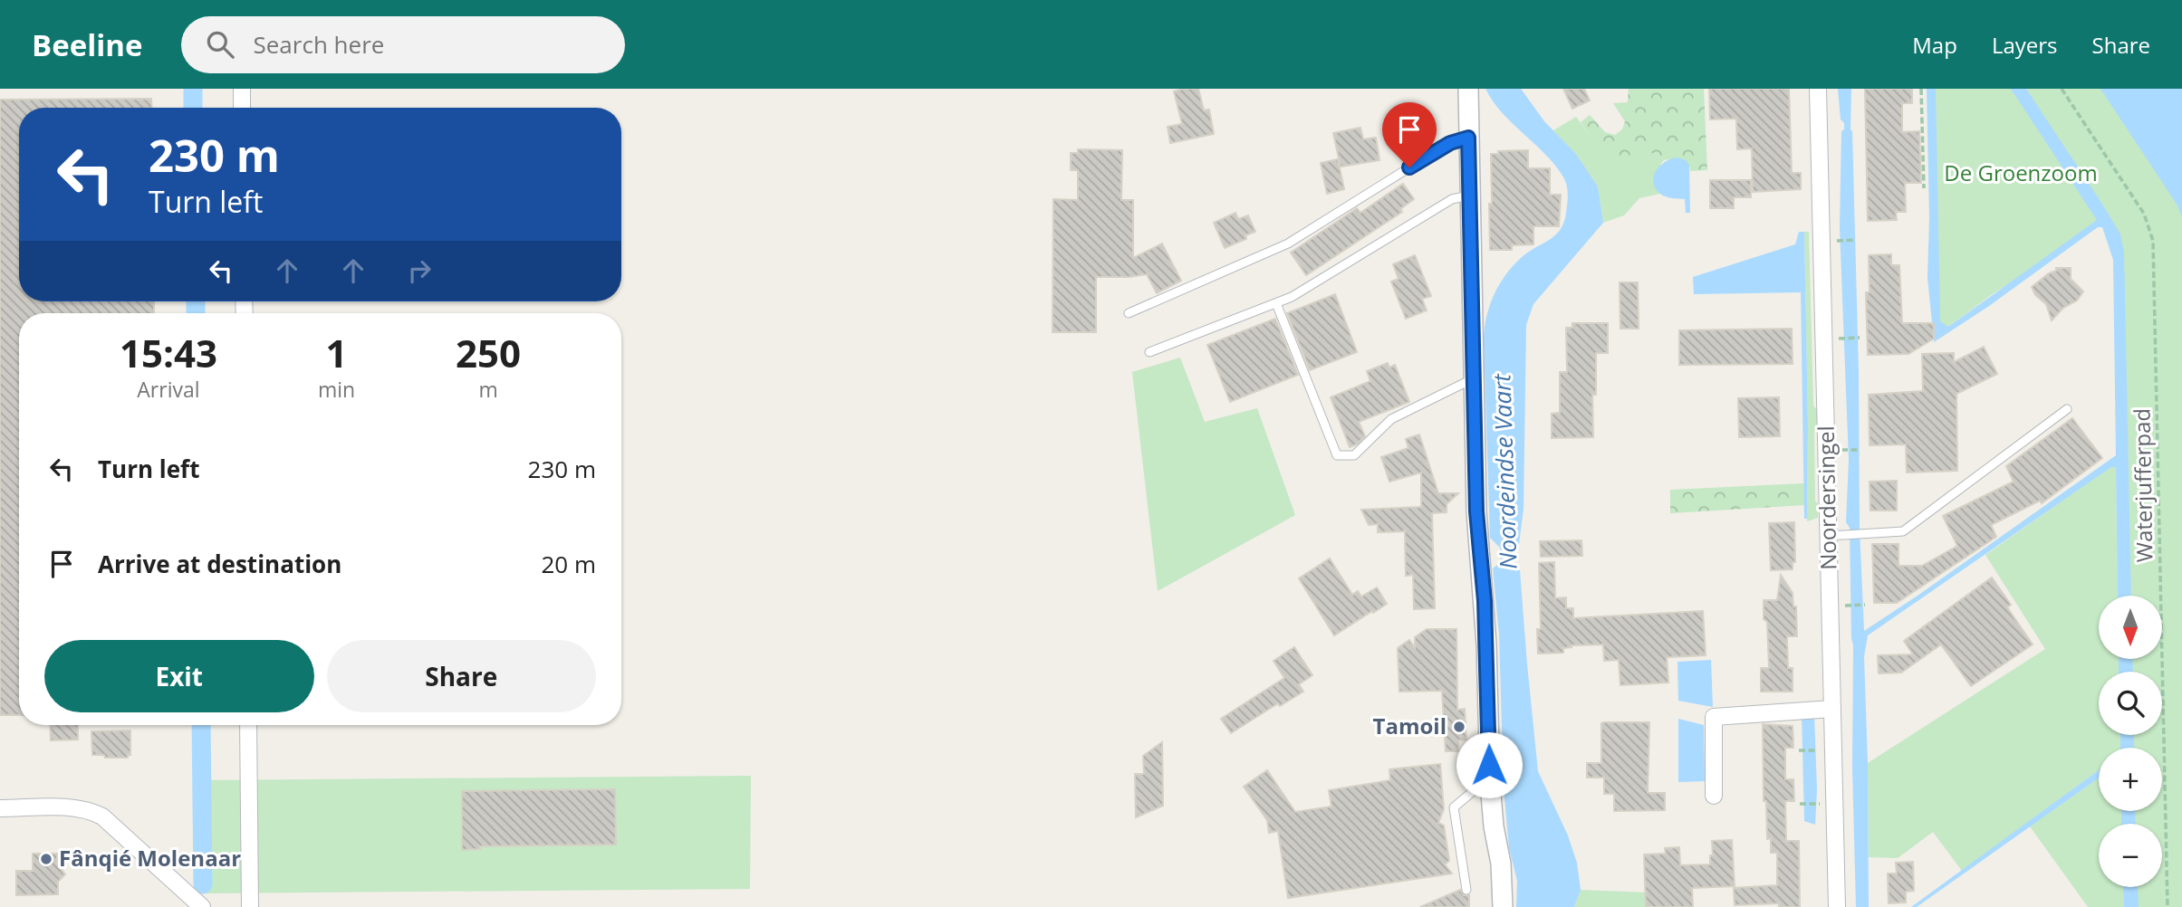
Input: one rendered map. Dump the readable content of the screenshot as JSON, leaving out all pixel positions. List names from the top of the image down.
{
  "streets": {
    "street": ["Noordersingel"],
    "path": ["Waterjufferpad"]
  },
  "water": ["Noordeindse Vaart"],
  "parks": ["De Groenzoom"],
  "places": ["Tamoil", "Fânqié Molenaar"],
  "north": "bottom",
  "page": {
    "header": "Beeline",
    "search": "Search here",
    "nav": ["Map", "Layers", "Share"],
    "turn": ["230 m", "Turn left"],
    "eta": [
      "15:43",
      "Arrival",
      "1",
      "min",
      "250",
      "m"
    ],
    "list": [
      {
        "name": "Turn left",
        "value": "230 m"
      },
      {
        "name": "Arrive at destination",
        "value": "20 m"
      }
    ],
    "map_buttons": ["+", "−"],
    "buttons": ["Exit", "Share"]
  }
}
